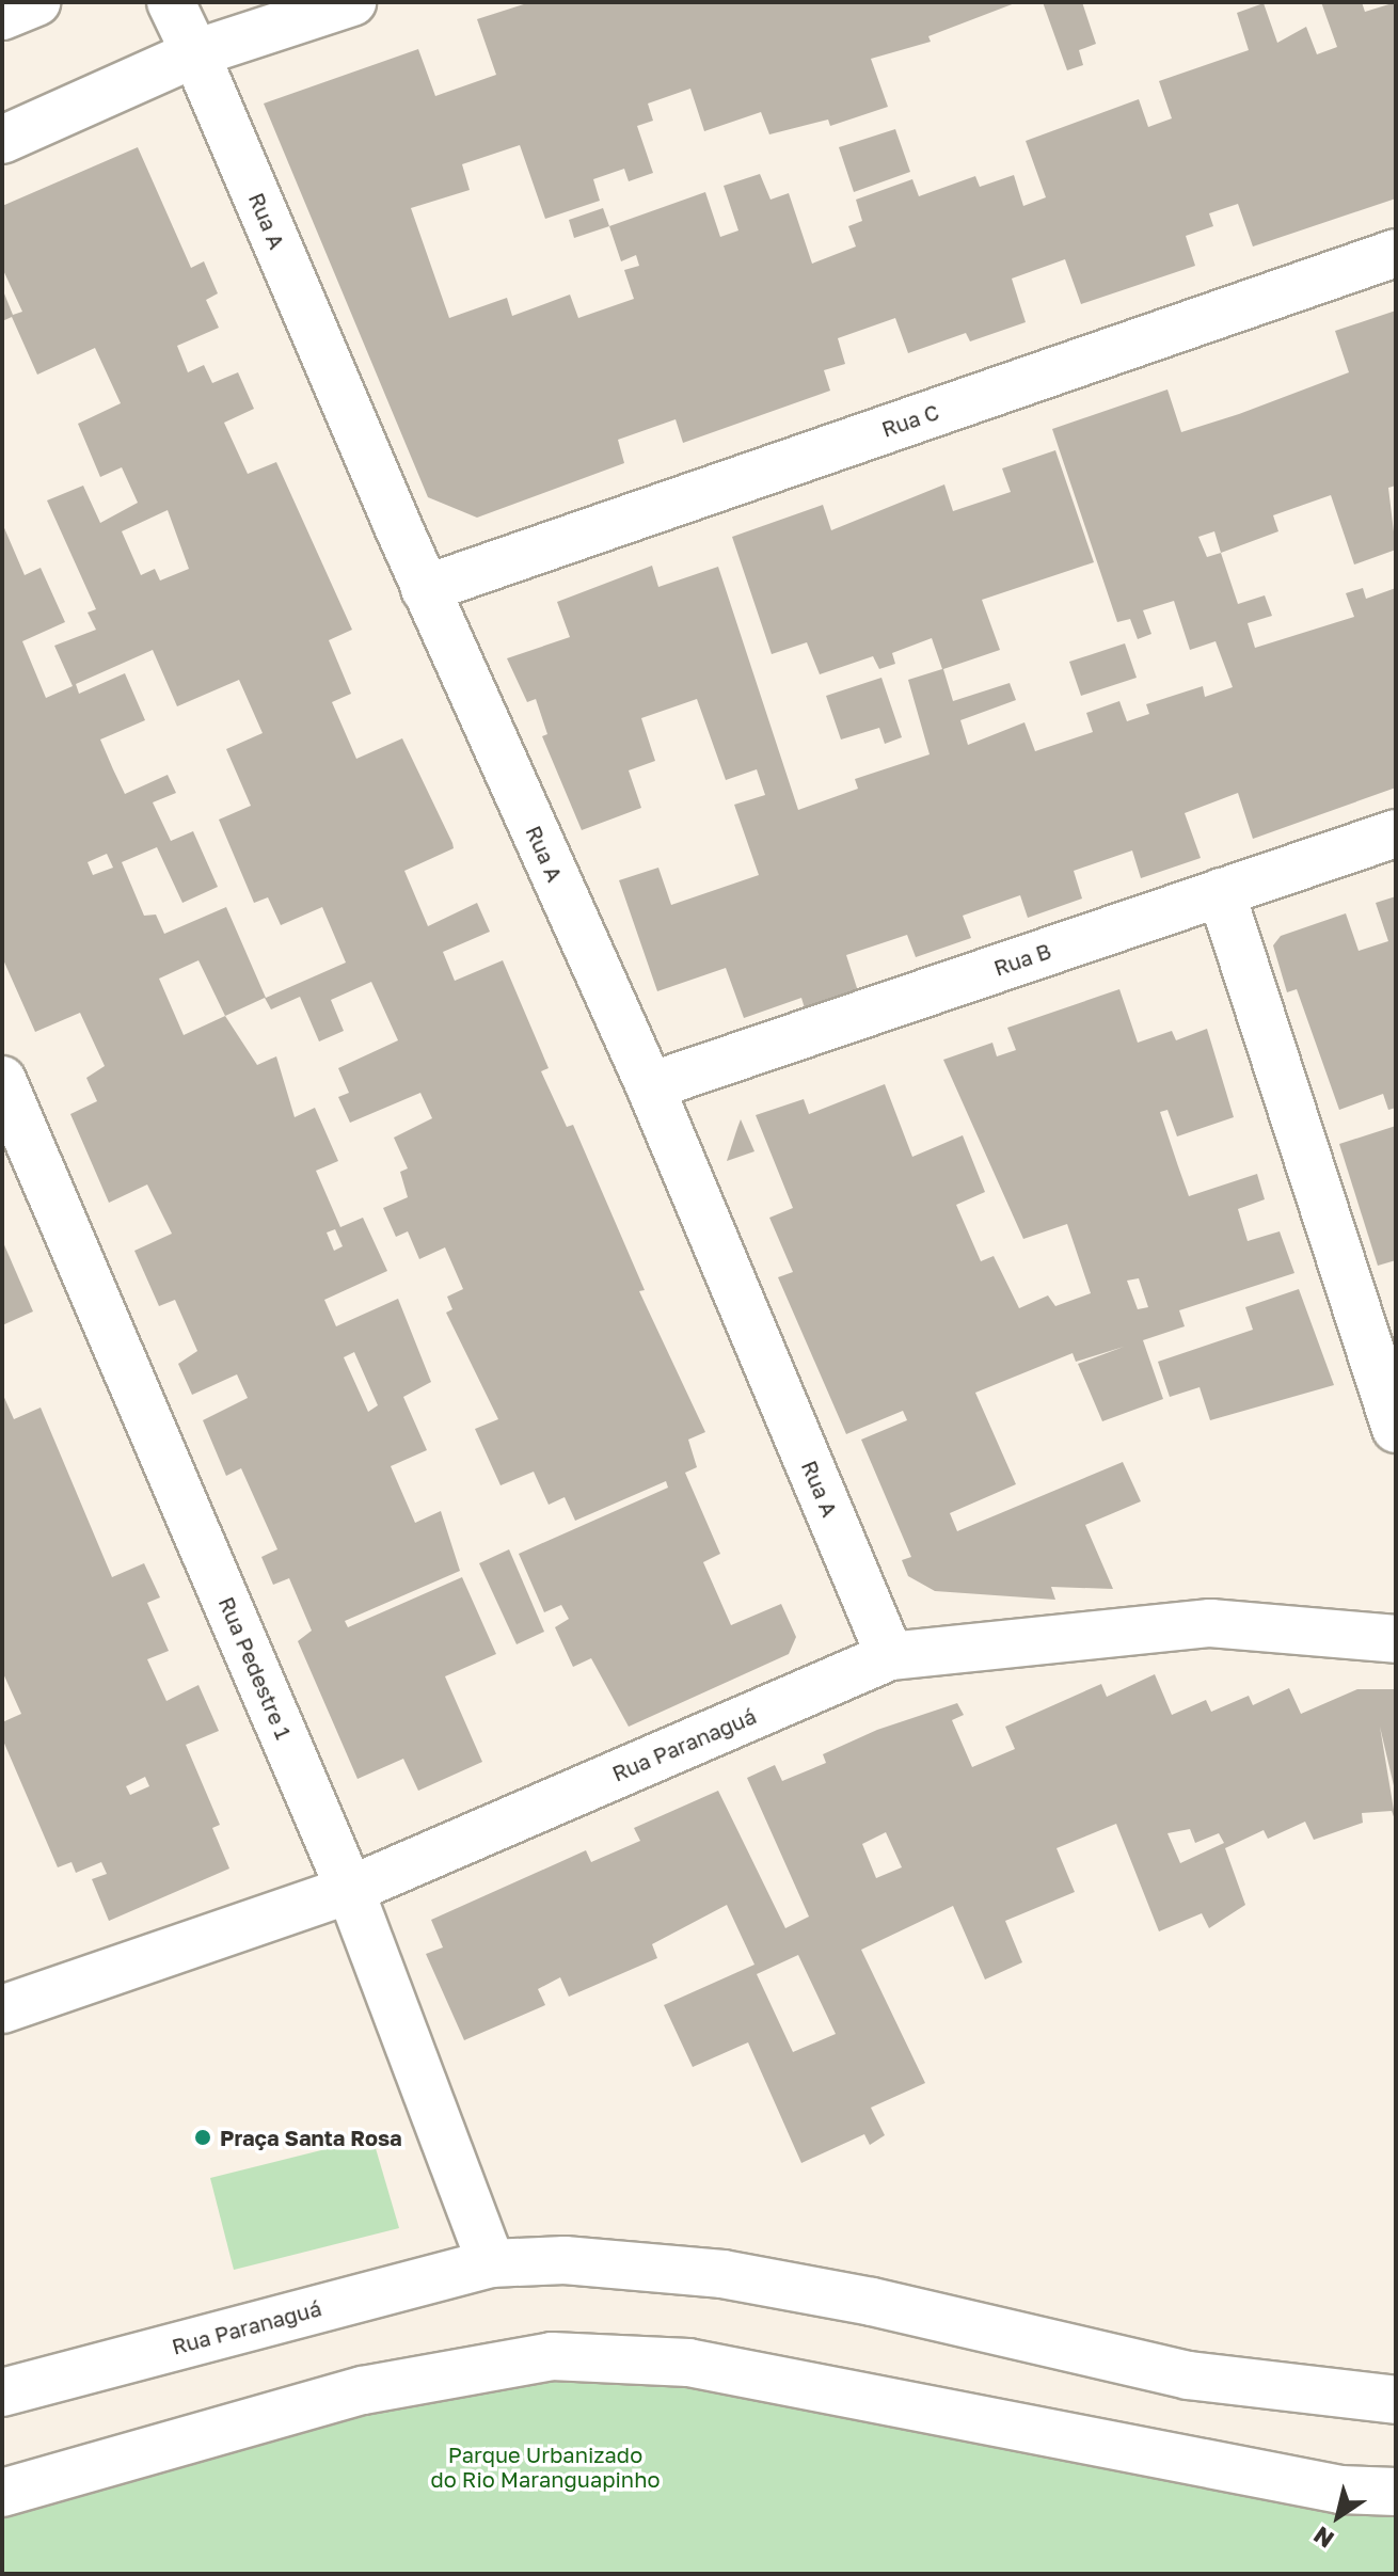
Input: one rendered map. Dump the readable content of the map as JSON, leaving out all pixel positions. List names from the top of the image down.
{
  "streets": {
    "street": [
      "Rua A",
      "Rua C",
      "Rua B",
      "Rua Pedestre 1",
      "Rua Paranaguá"
    ]
  },
  "crossings": [
    ["Rua A", "Rua C"],
    ["Rua A", "Rua B"],
    ["Rua A", "Rua Paranaguá"],
    ["Rua Pedestre 1", "Rua Paranaguá"]
  ],
  "parks": ["Parque Urbanizado do Rio Maranguapinho"],
  "places": ["Praça Santa Rosa"],
  "north": "bottom left"
}
